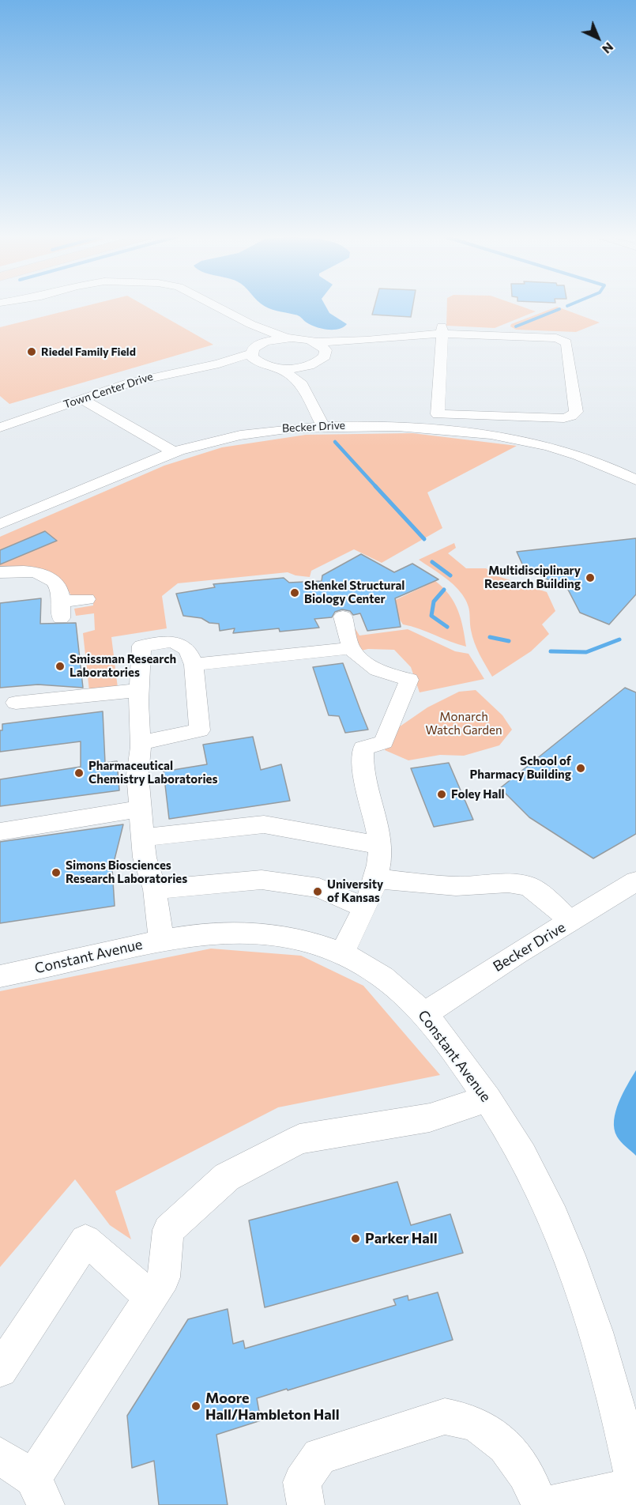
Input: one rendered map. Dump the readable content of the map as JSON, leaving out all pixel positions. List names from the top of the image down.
{
  "streets": {
    "street": ["Town Center Drive", "Becker Drive", "Constant Avenue"]
  },
  "crossings": [
    ["Becker Drive", "Constant Avenue"]
  ],
  "parks": ["Monarch Watch Garden"],
  "places": [
    "Riedel Family Field",
    "Multidisciplinary Research Building",
    "Shenkel Structural Biology Center",
    "Smissman Research Laboratories",
    "School of Pharmacy Building",
    "Pharmaceutical Chemistry Laboratories",
    "Foley Hall",
    "Simons Biosciences Research Laboratories",
    "University of Kansas",
    "Parker Hall",
    "Moore Hall/Hambleton Hall"
  ],
  "north": "bottom right"
}
